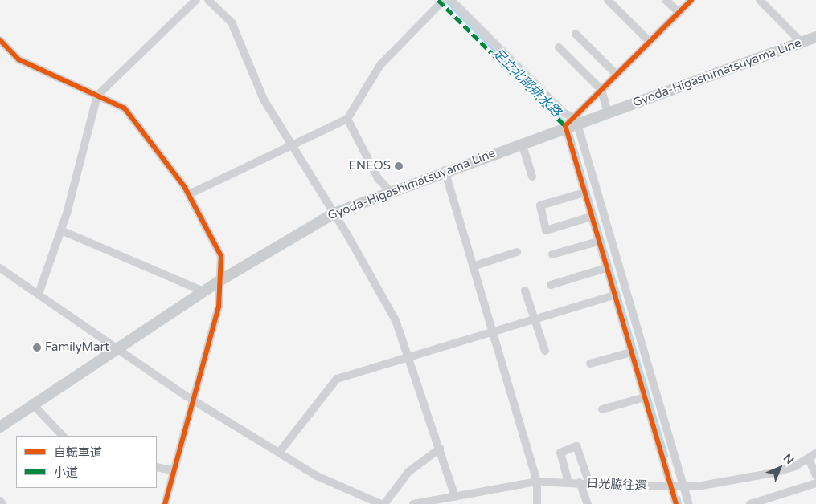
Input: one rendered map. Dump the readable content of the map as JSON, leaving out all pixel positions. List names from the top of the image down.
{
  "streets": {
    "main road": ["Gyoda-Higashimatsuyama Line"],
    "street": ["日光脇往還"]
  },
  "water": ["足立北部排水路"],
  "places": ["ENEOS", "FamilyMart"],
  "legend": ["自転車道", "小道"],
  "north": "top right"
}
